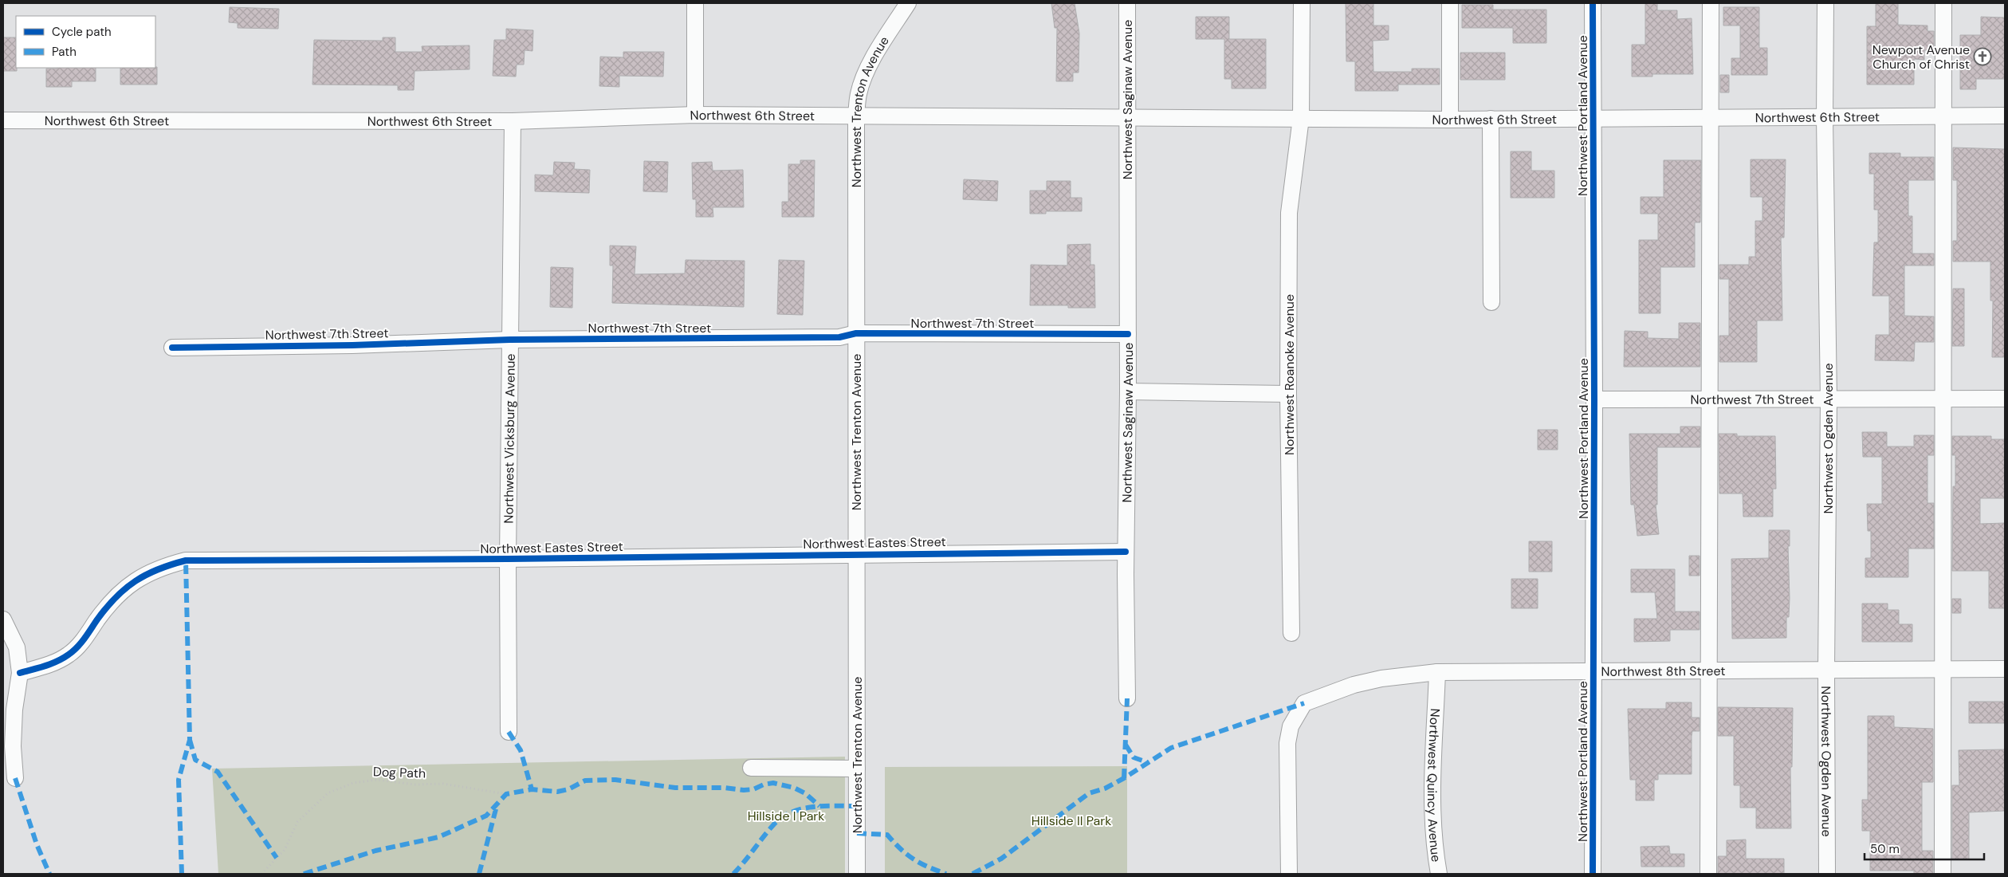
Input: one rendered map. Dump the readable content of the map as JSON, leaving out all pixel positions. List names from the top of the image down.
{
  "streets": {
    "street": [
      "Northwest Saginaw Avenue",
      "Northwest Trenton Avenue",
      "Northwest 6th Street",
      "Northwest Portland Avenue",
      "Northwest 7th Street",
      "Northwest Roanoke Avenue",
      "Northwest Vicksburg Avenue",
      "Northwest Ogden Avenue",
      "Northwest Eastes Street",
      "Northwest 8th Street",
      "Northwest Quincy Avenue"
    ],
    "path": ["Dog Path"]
  },
  "crossings": [
    ["Northwest Saginaw Avenue", "Northwest 6th Street"],
    ["Northwest Saginaw Avenue", "Northwest 7th Street"],
    ["Northwest Saginaw Avenue", "Northwest Eastes Street"],
    ["Northwest Trenton Avenue", "Northwest 6th Street"],
    ["Northwest Trenton Avenue", "Northwest 7th Street"],
    ["Northwest Trenton Avenue", "Northwest Eastes Street"],
    ["Northwest 6th Street", "Northwest Portland Avenue"],
    ["Northwest 6th Street", "Northwest Roanoke Avenue"],
    ["Northwest 6th Street", "Northwest Vicksburg Avenue"],
    ["Northwest 6th Street", "Northwest Ogden Avenue"],
    ["Northwest Portland Avenue", "Northwest 7th Street"],
    ["Northwest Portland Avenue", "Northwest 8th Street"],
    ["Northwest 7th Street", "Northwest Vicksburg Avenue"],
    ["Northwest 7th Street", "Northwest Ogden Avenue"],
    ["Northwest Vicksburg Avenue", "Northwest Eastes Street"],
    ["Northwest Ogden Avenue", "Northwest 8th Street"],
    ["Northwest 8th Street", "Northwest Quincy Avenue"]
  ],
  "parks": ["Hillside I Park", "Hillside II Park"],
  "places": {
    "church": ["Newport Avenue Church of Christ"]
  },
  "legend": ["Cycle path", "Path"],
  "scale_bar": "50 m"
}
